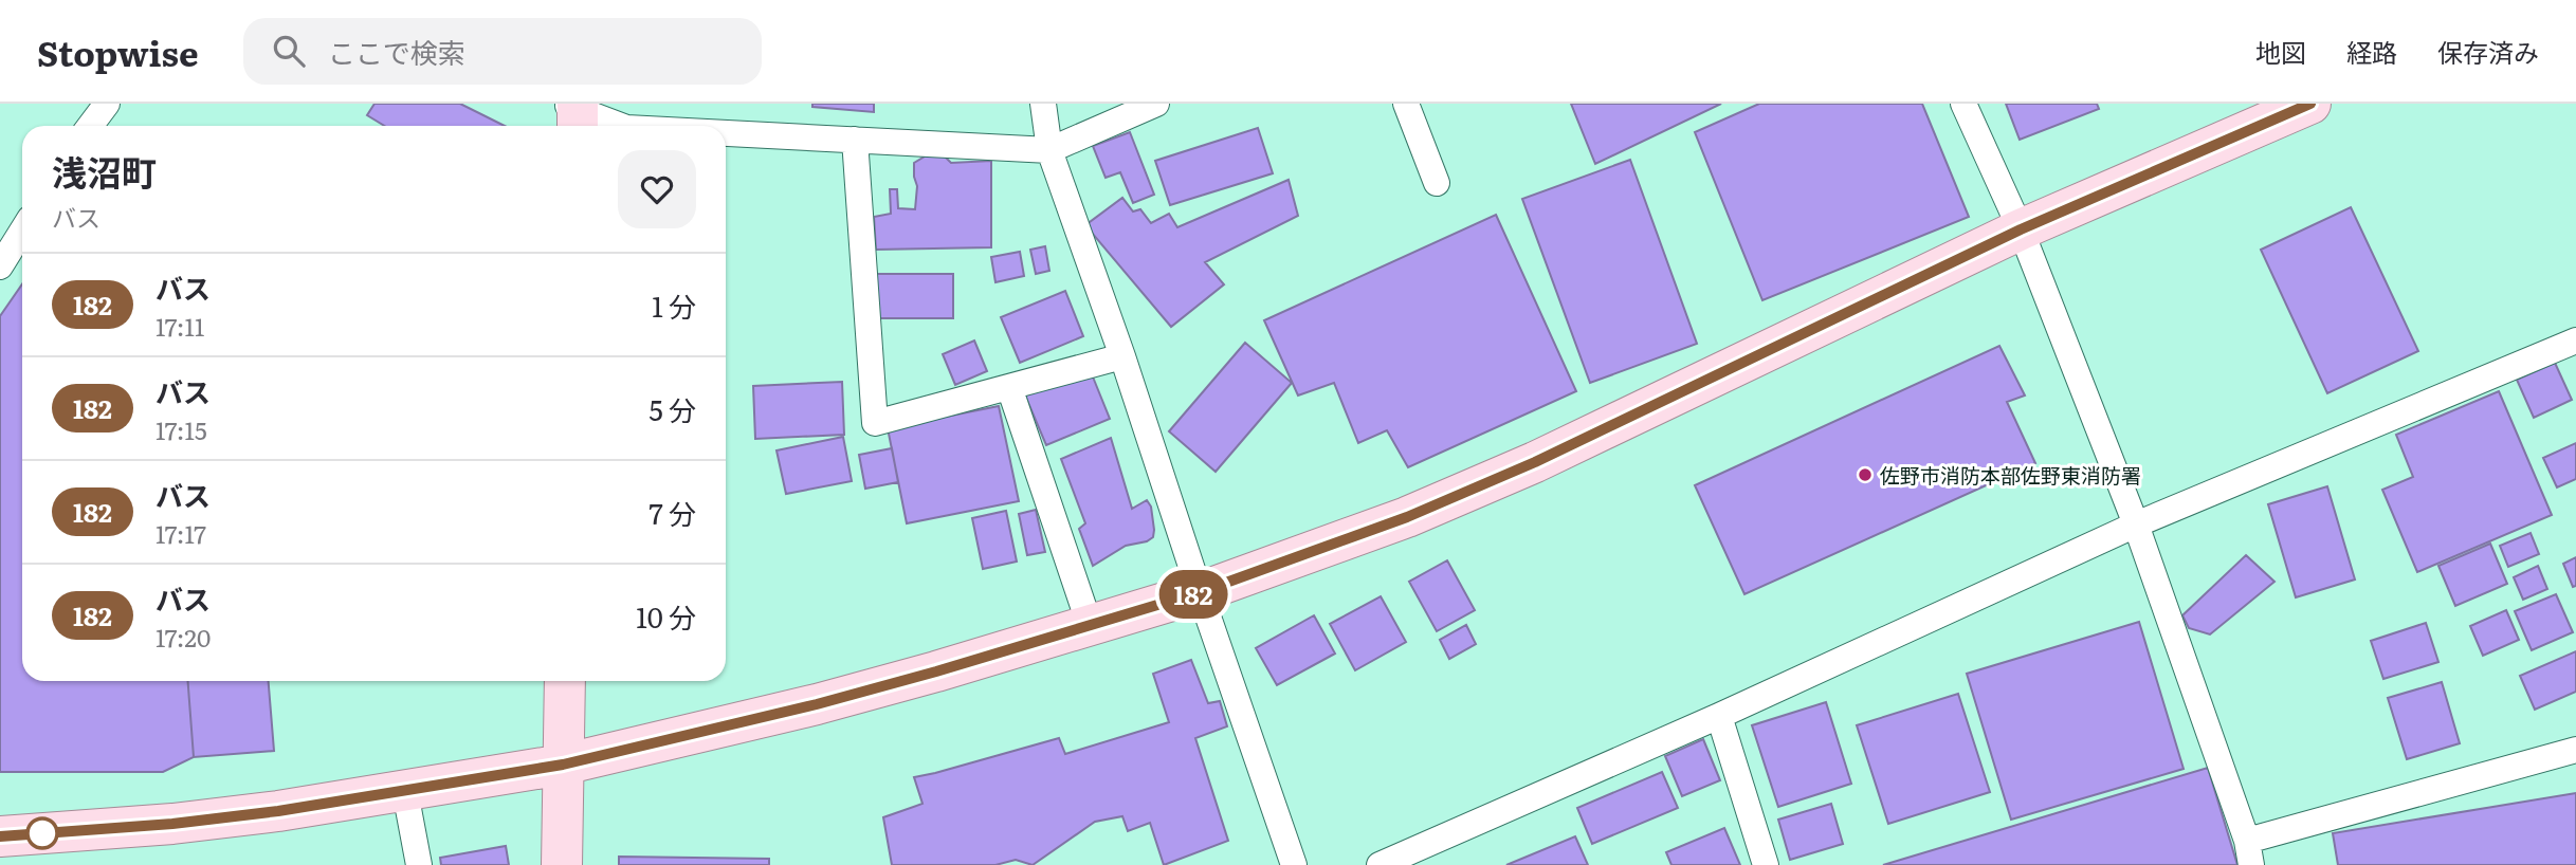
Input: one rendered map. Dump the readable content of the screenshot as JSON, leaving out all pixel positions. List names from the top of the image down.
{
  "places": ["佐野市消防本部佐野東消防署"],
  "lines": ["bus line 182"],
  "page": {
    "header": "Stopwise",
    "search": "ここで検索",
    "nav": ["地図", "経路", "保存済み"],
    "on_map": "182",
    "heading": ["浅沼町", "バス"],
    "list": [
      {
        "mark": "182",
        "name": "バス",
        "note": "17:11",
        "value": "1 分"
      },
      {
        "mark": "182",
        "name": "バス",
        "note": "17:15",
        "value": "5 分"
      },
      {
        "mark": "182",
        "name": "バス",
        "note": "17:17",
        "value": "7 分"
      },
      {
        "mark": "182",
        "name": "バス",
        "note": "17:20",
        "value": "10 分"
      }
    ]
  }
}
